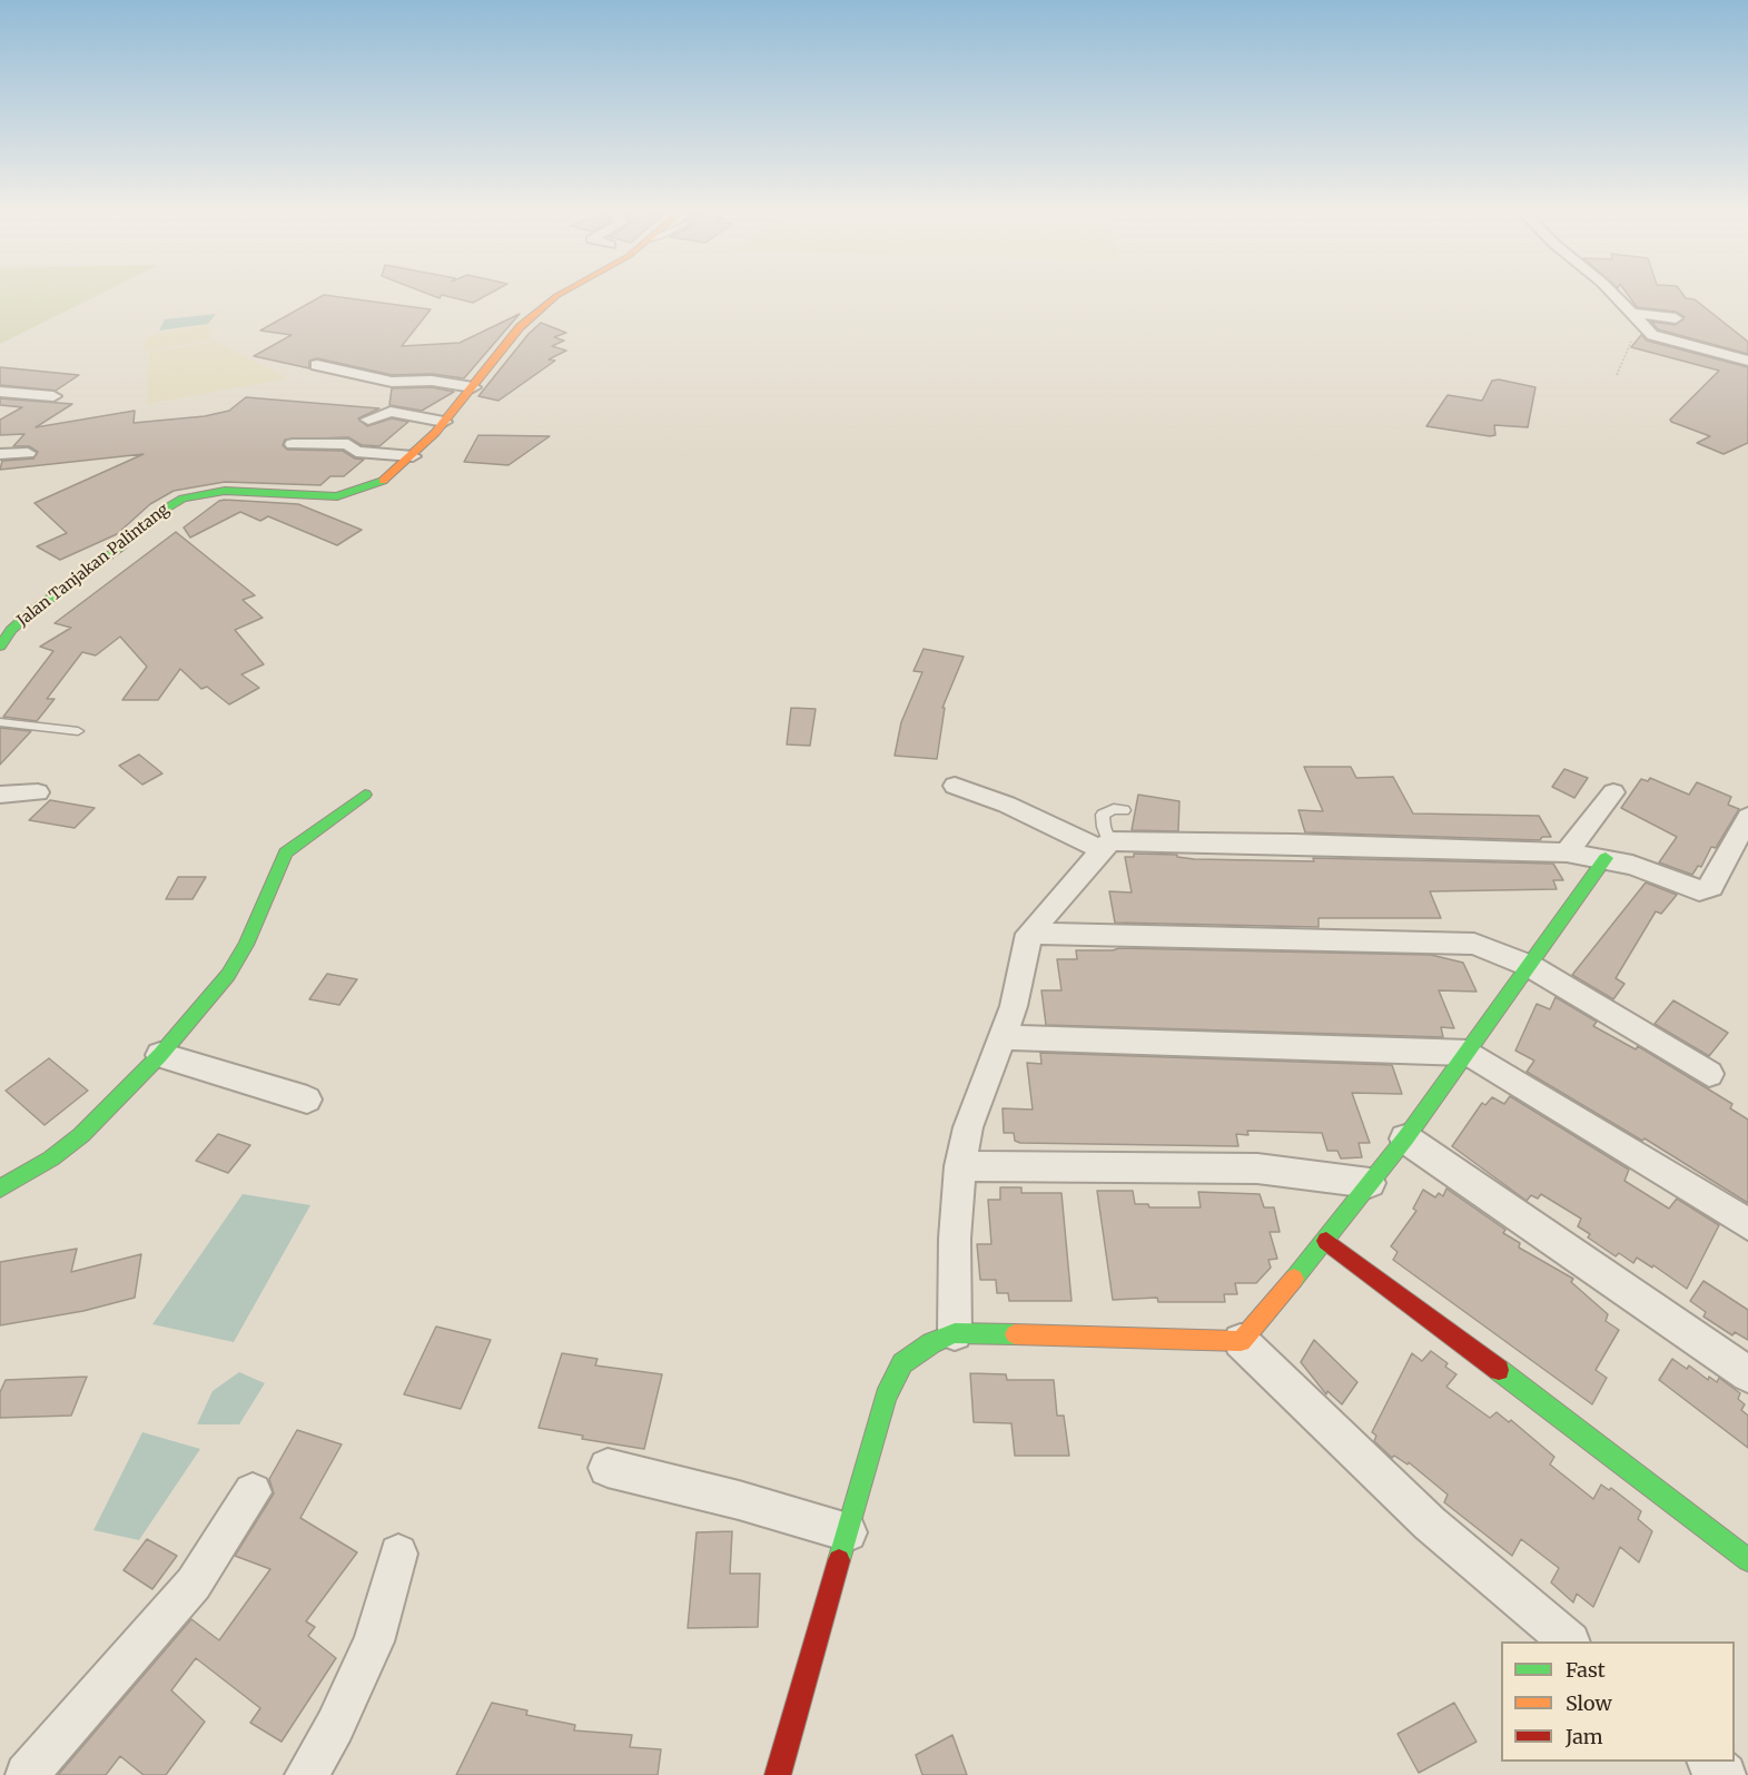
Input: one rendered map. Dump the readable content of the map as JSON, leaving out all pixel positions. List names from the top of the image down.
{
  "streets": {
    "street": ["Jalan Tanjakan Palintang"]
  },
  "legend": ["Fast", "Slow", "Jam"]
}
